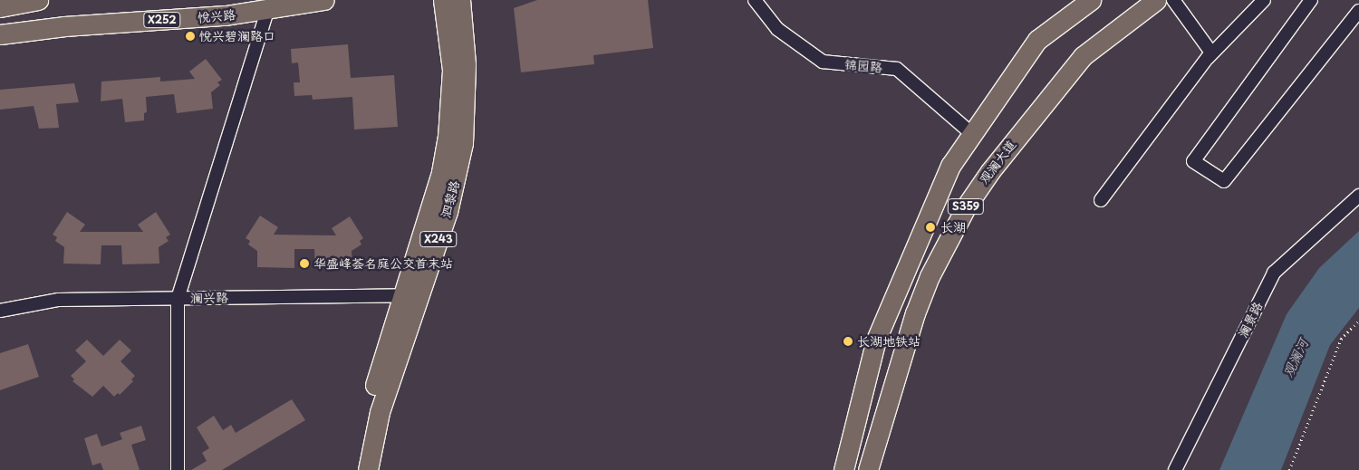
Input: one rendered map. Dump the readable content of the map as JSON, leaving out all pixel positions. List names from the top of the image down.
{
  "streets": {
    "main road": [
      "悦兴路",
      "X252",
      "观澜大道",
      "泗黎路",
      "S359",
      "X243"
    ],
    "street": ["锦园路", "澜兴路", "澜景路"]
  },
  "crossings": [
    ["锦园路", "S359"],
    ["泗黎路", "澜兴路"]
  ],
  "water": ["观澜河"],
  "places": [
    "悦兴碧澜路口",
    "长湖",
    "华盛峰荟名庭公交首末站",
    "长湖地铁站"
  ]
}
